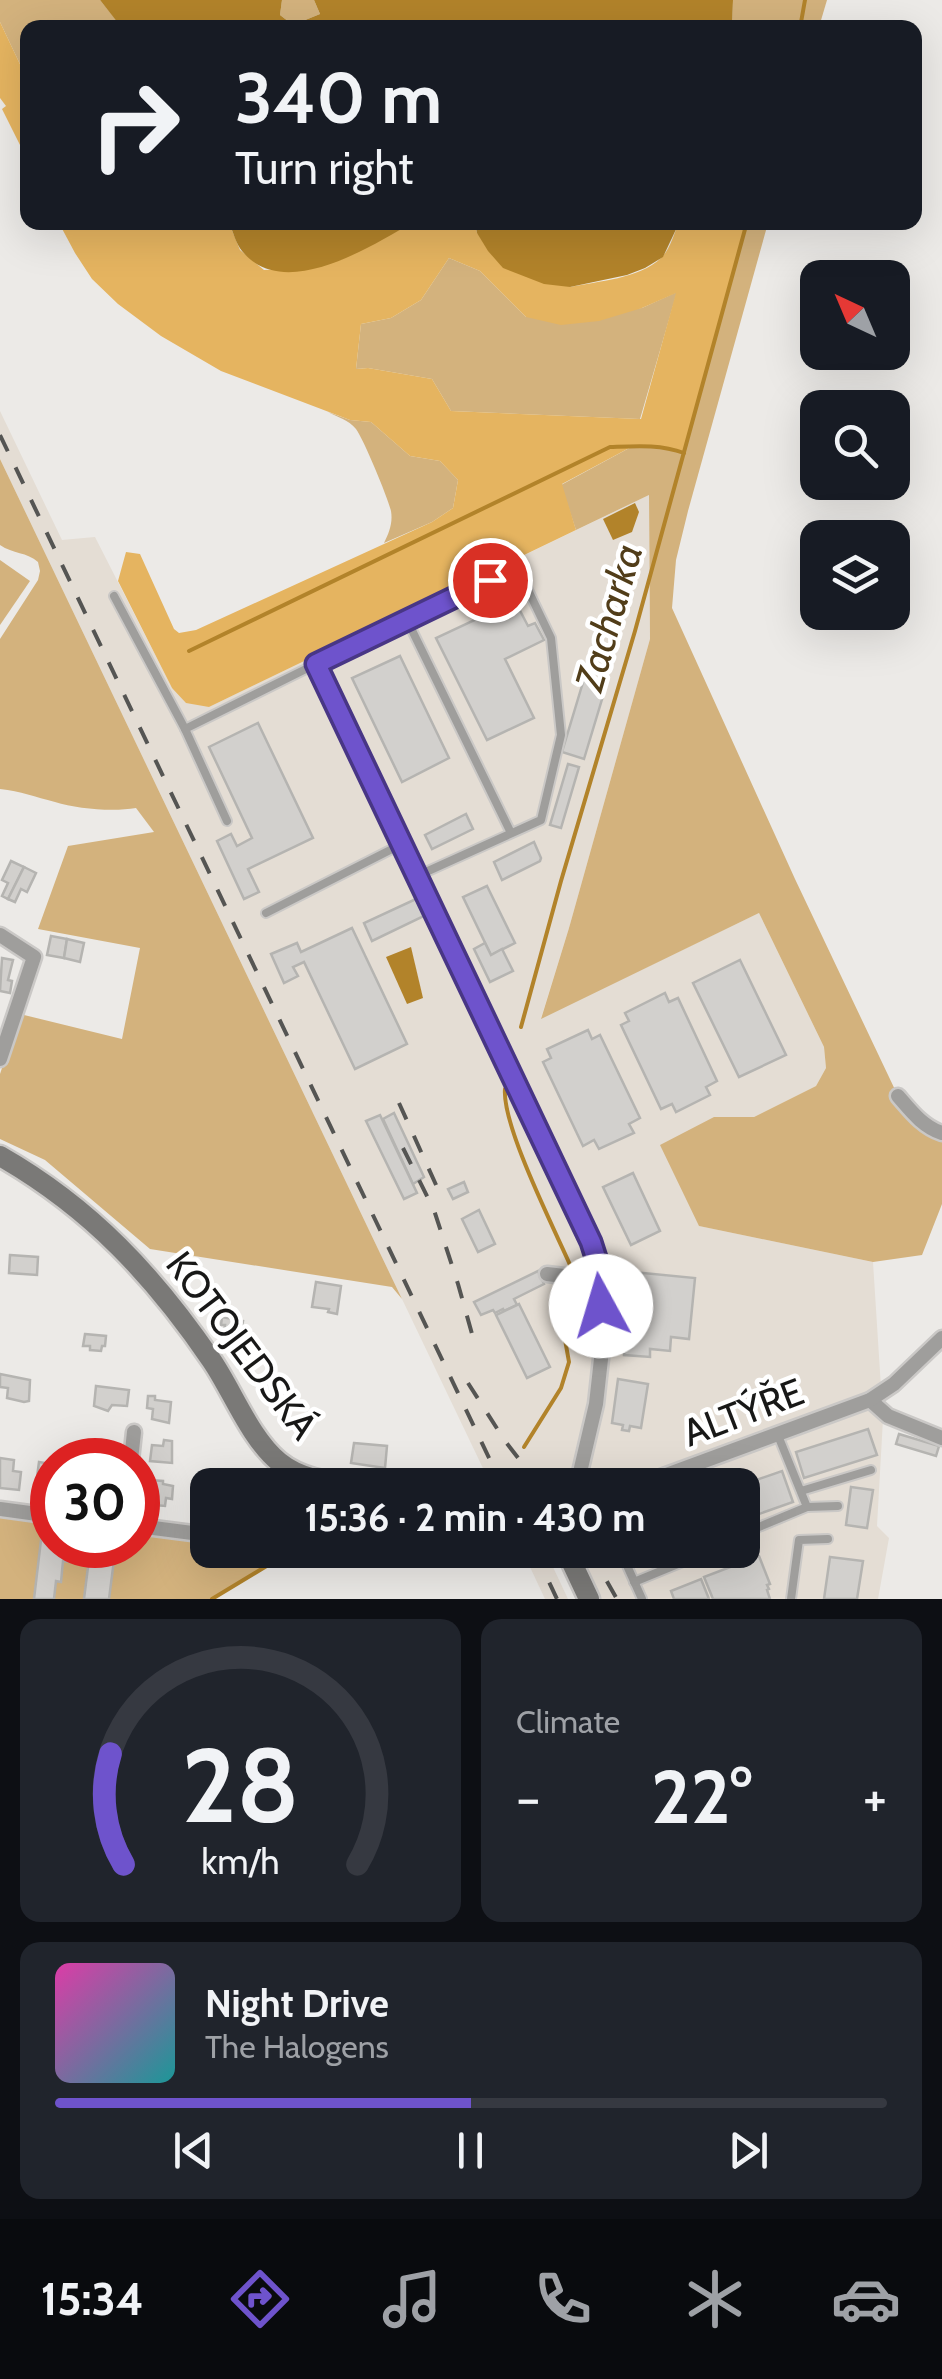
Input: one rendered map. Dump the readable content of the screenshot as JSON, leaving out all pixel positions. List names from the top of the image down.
{
  "streets": {
    "main road": ["KOTOJEDSKÁ"],
    "street": ["ALTÝŘE"]
  },
  "water": ["Zacharka"],
  "north": "top left",
  "page": {
    "turn": ["340 m", "Turn right"],
    "limit": "30",
    "trip": "15:36 · 2 min · 430 m",
    "tile": "Climate",
    "heat": ["−", "22°", "+"],
    "song": ["Night Drive", "The Halogens"],
    "tabs": "15:34",
    "gauge": ["28", "km/h"]
  }
}
